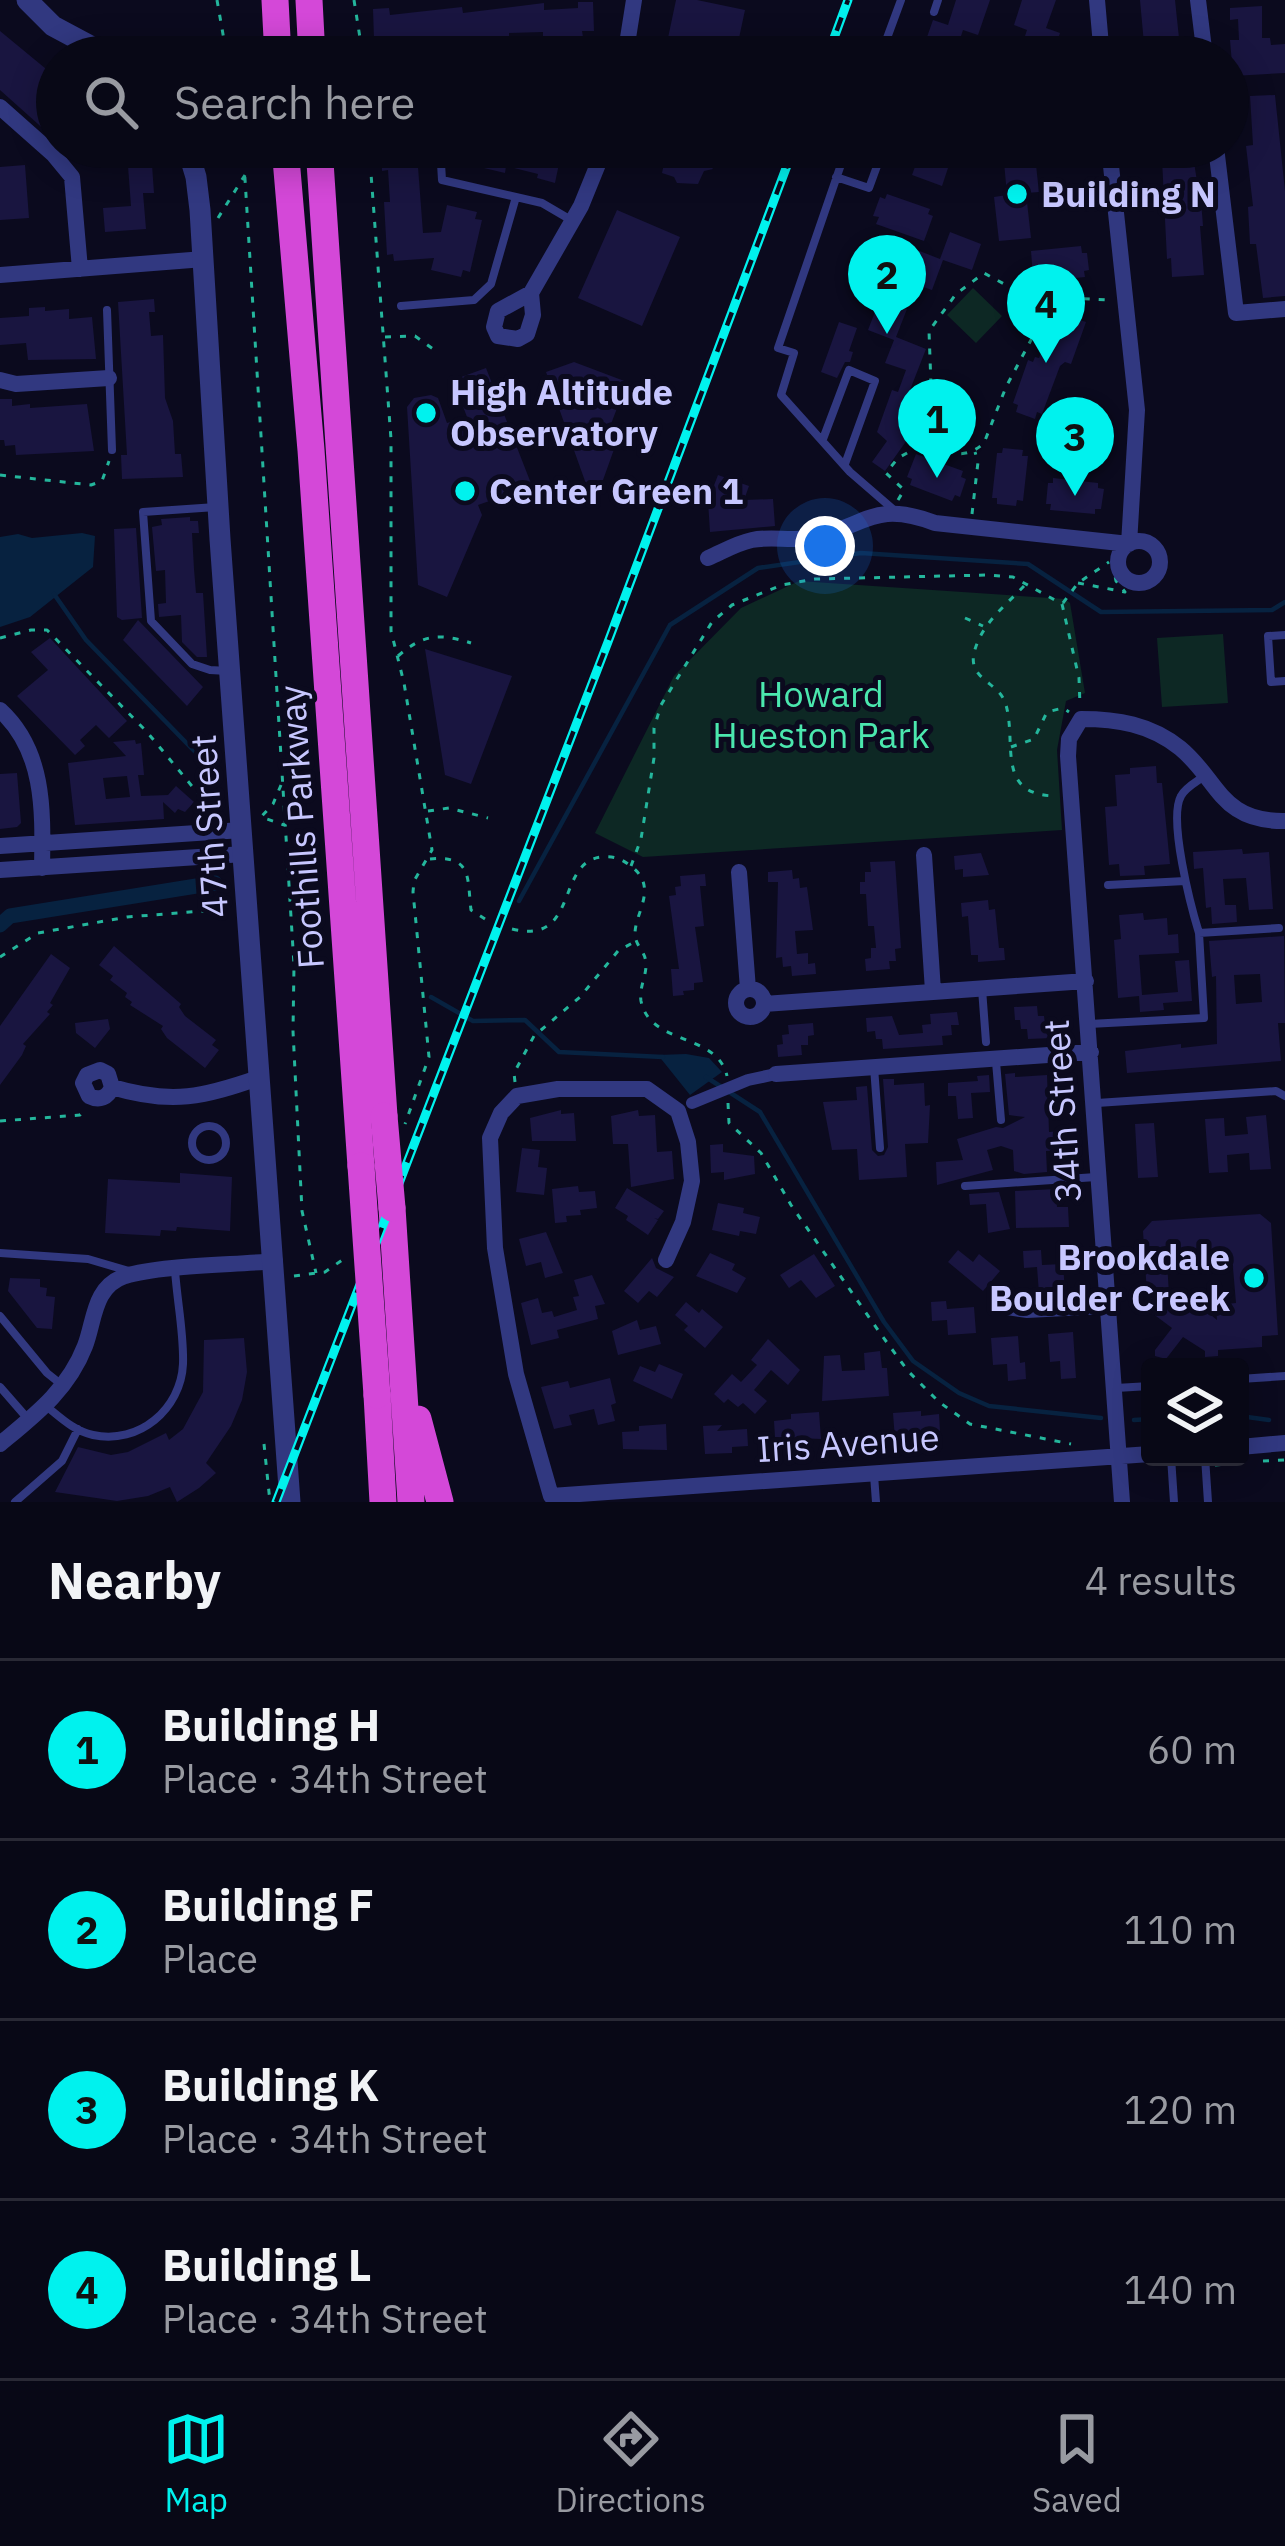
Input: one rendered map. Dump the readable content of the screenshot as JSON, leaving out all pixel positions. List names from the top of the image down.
{
  "streets": {
    "highway": ["Foothills Parkway"],
    "street": ["47th Street", "34th Street", "Iris Avenue"]
  },
  "crossings": [
    ["34th Street", "Iris Avenue"]
  ],
  "parks": ["Howard Hueston Park"],
  "places": [
    "Building N",
    "High Altitude Observatory",
    "Center Green 1",
    "Brookdale Boulder Creek"
  ],
  "page": {
    "search": "Search here",
    "pins": [
      "2",
      "4",
      "1",
      "3"
    ],
    "heading": ["Nearby", "4 results"],
    "list": [
      {
        "mark": "1",
        "name": "Building H",
        "note": "Place · 34th Street",
        "value": "60 m"
      },
      {
        "mark": "2",
        "name": "Building F",
        "note": "Place",
        "value": "110 m"
      },
      {
        "mark": "3",
        "name": "Building K",
        "note": "Place · 34th Street",
        "value": "120 m"
      },
      {
        "mark": "4",
        "name": "Building L",
        "note": "Place · 34th Street",
        "value": "140 m"
      }
    ],
    "nav": ["Map", "Directions", "Saved"]
  }
}
